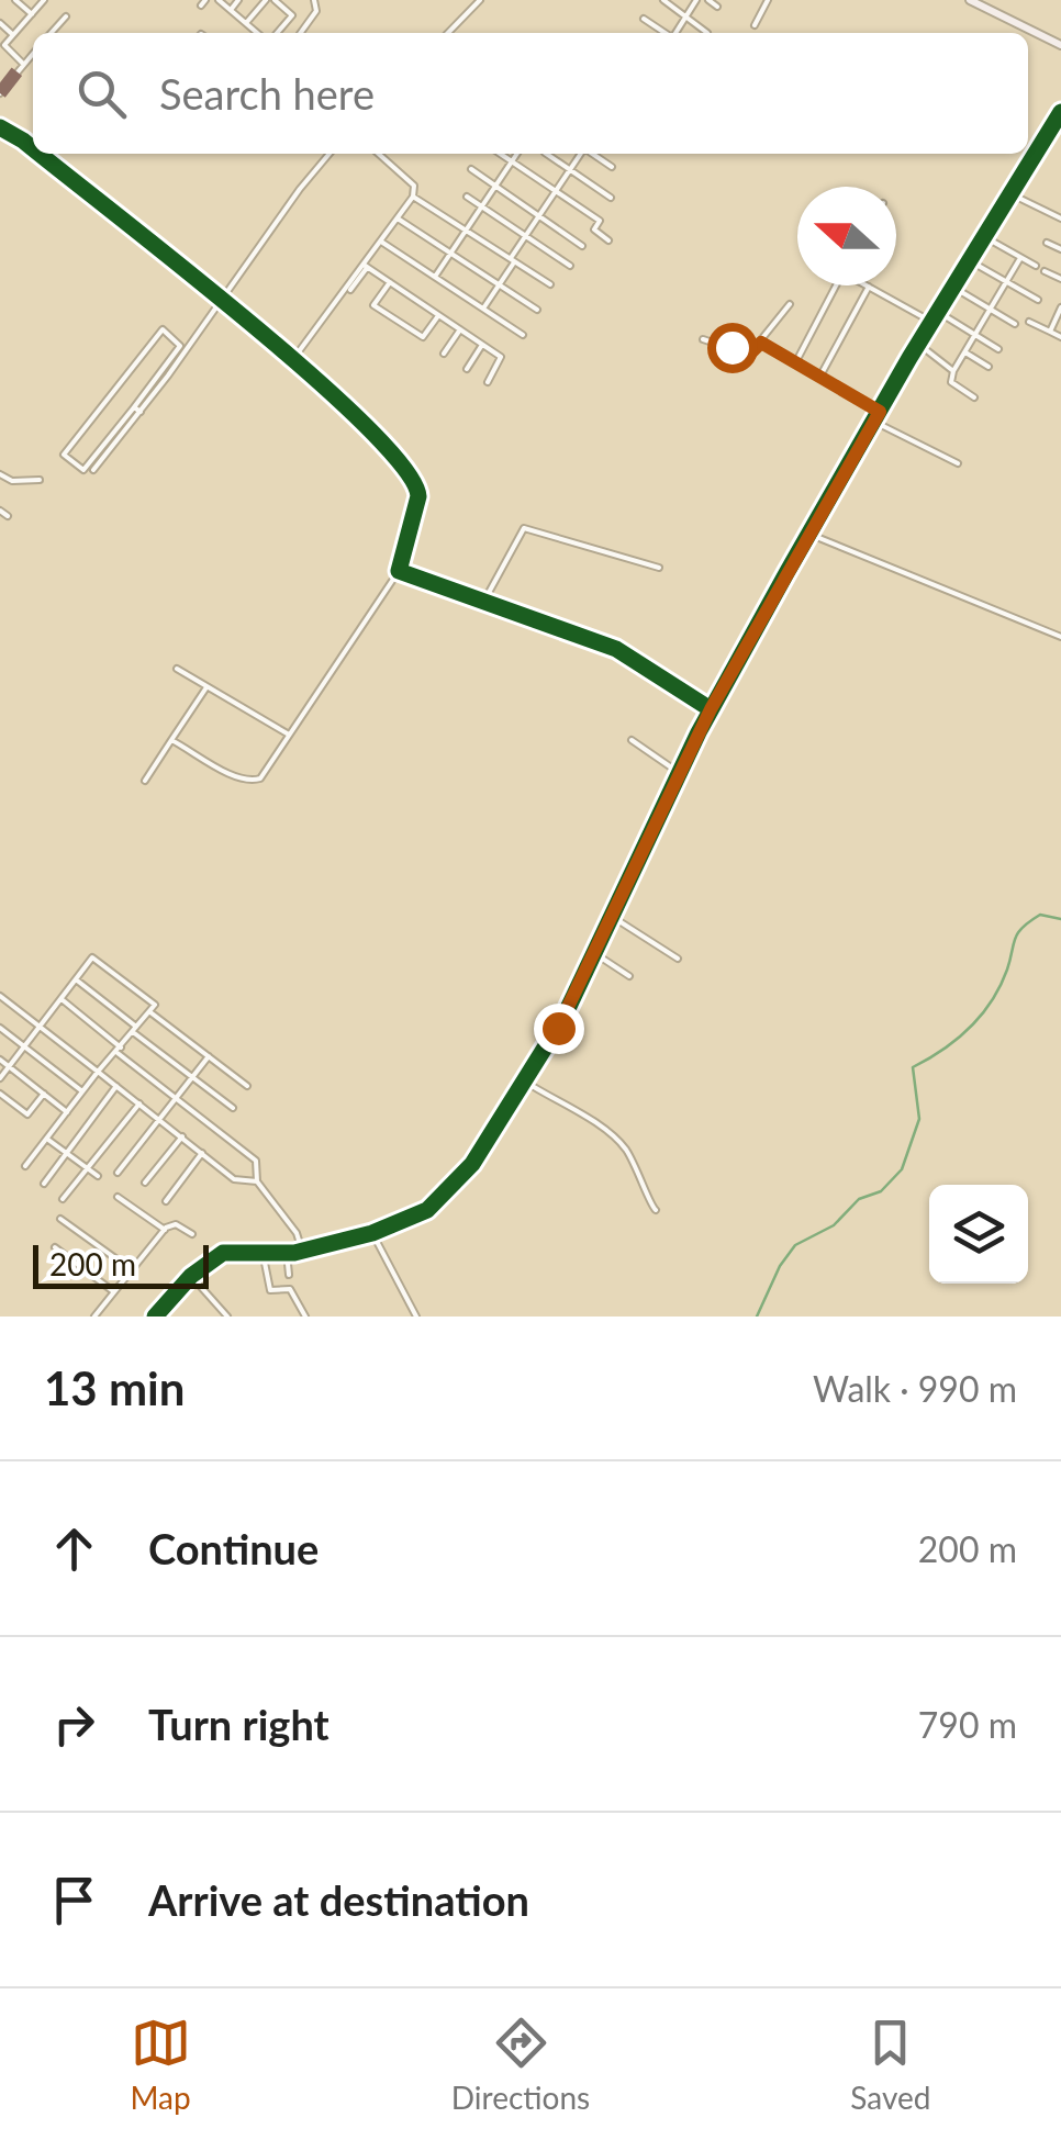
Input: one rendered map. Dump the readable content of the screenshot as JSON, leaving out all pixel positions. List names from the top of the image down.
{
  "scale_bar": "200 m",
  "north": "left",
  "page": {
    "search": "Search here",
    "scale": "200 m",
    "heading": ["13 min", "Walk · 990 m"],
    "list": [
      ["Continue", "200 m"],
      ["Turn right", "790 m"],
      "Arrive at destination"
    ],
    "nav": ["Map", "Directions", "Saved"]
  }
}
